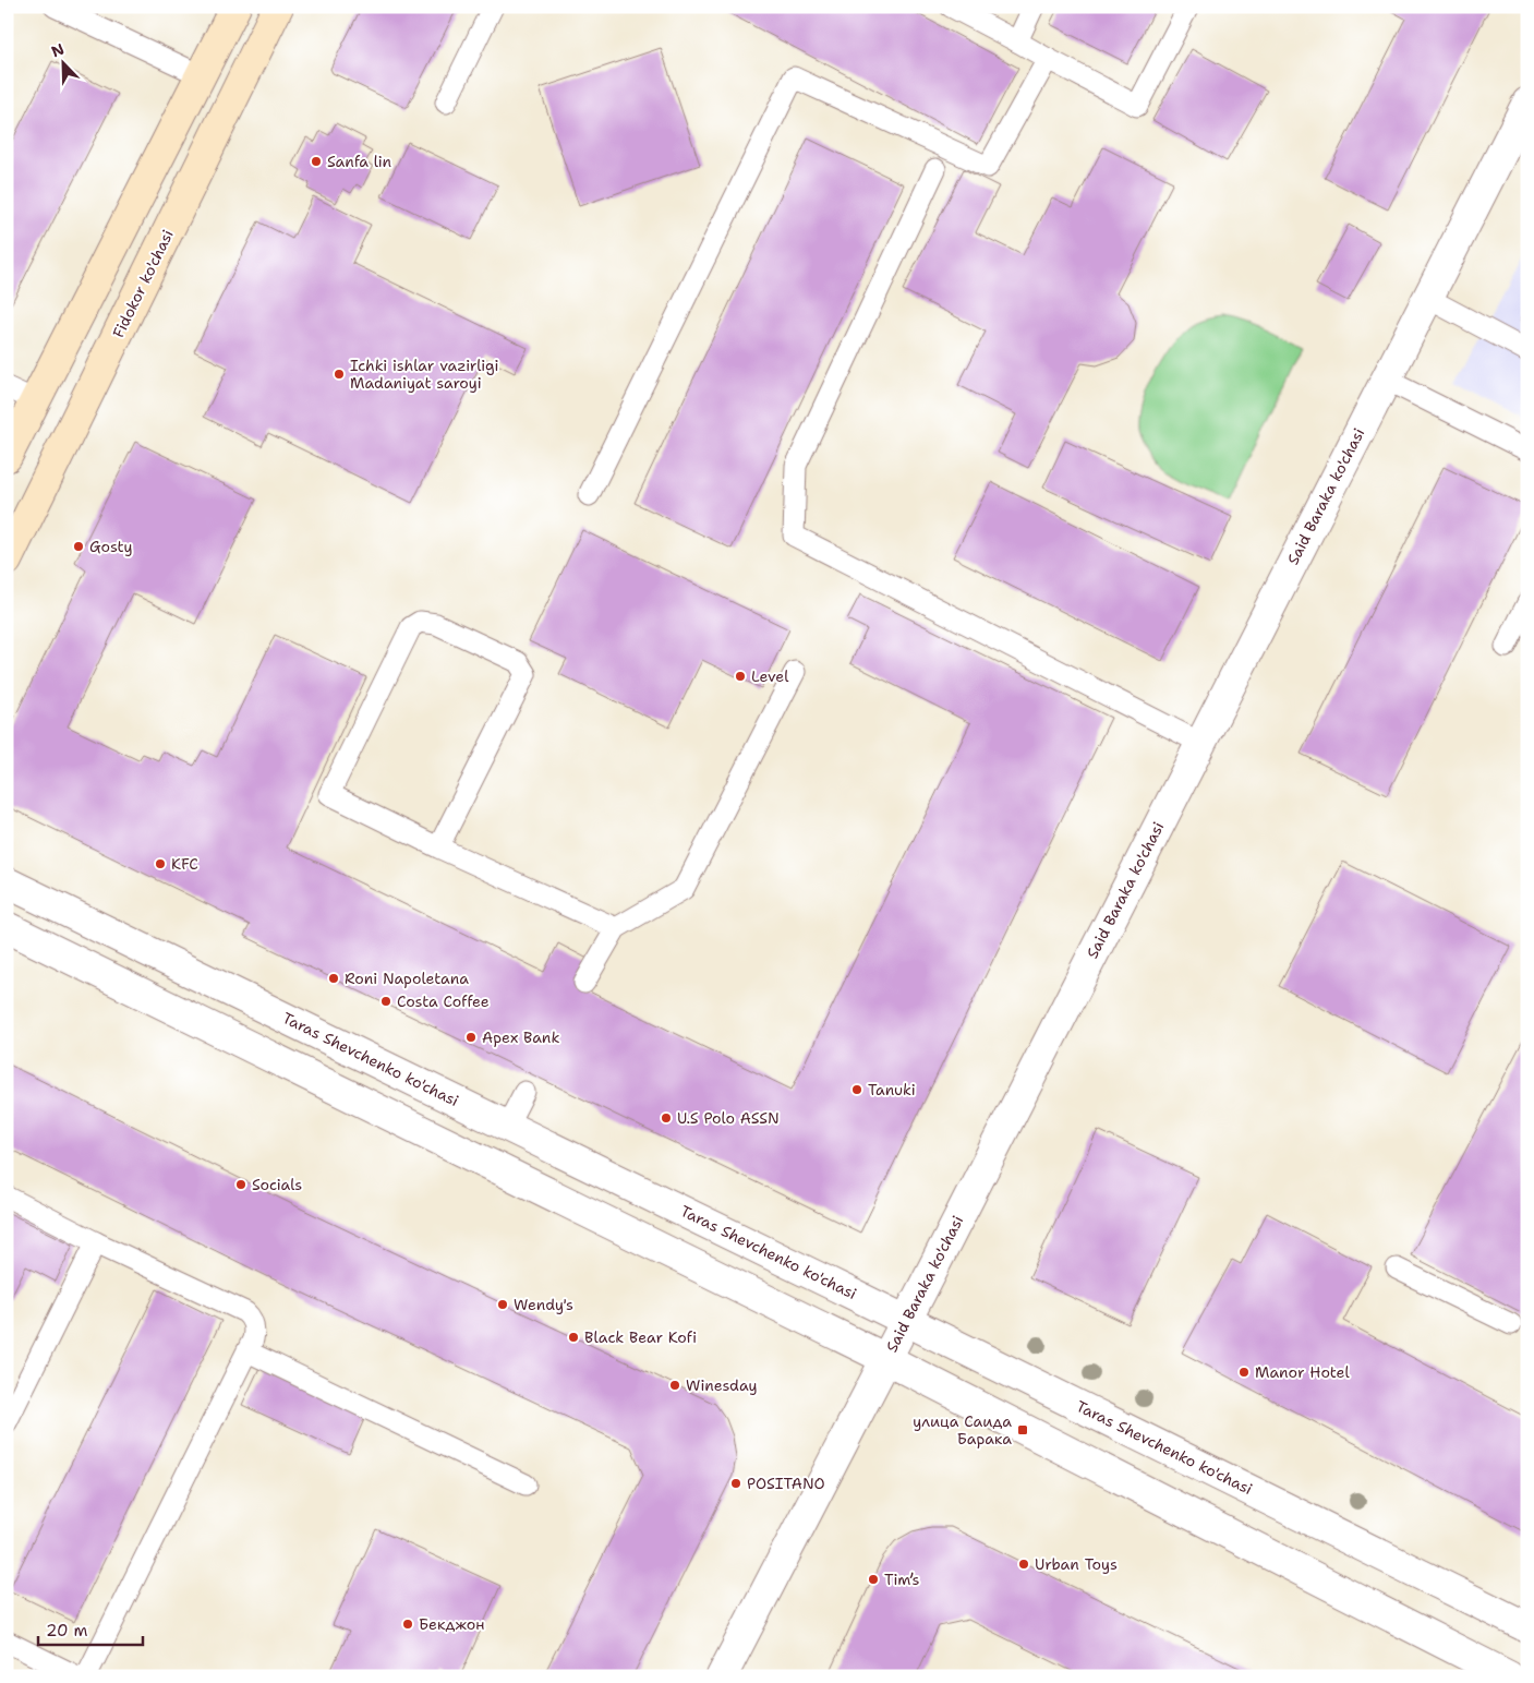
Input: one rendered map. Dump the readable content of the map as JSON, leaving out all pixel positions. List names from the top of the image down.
{
  "streets": {
    "main road": ["Fidokor ko'chasi"],
    "street": ["Said Baraka ko'chasi", "Taras Shevchenko ko'chasi"]
  },
  "crossings": [
    ["Said Baraka ko'chasi", "Taras Shevchenko ko'chasi"]
  ],
  "places": {
    "other": [
      "Sanfa lin",
      "Ichki ishlar vazirligi Madaniyat saroyi",
      "Gosty",
      "Level",
      "KFC",
      "Roni Napoletana",
      "Costa Coffee",
      "Apex Bank",
      "Tanuki",
      "U.S Polo ASSN",
      "Socials",
      "Wendy's",
      "Black Bear Kofi",
      "Manor Hotel",
      "Winesday",
      "POSITANO",
      "Urban Toys",
      "Tim’s",
      "Бекджон"
    ],
    "transit": ["улица Саида Барака"]
  },
  "scale_bar": "20 m",
  "north": "top left"
}
